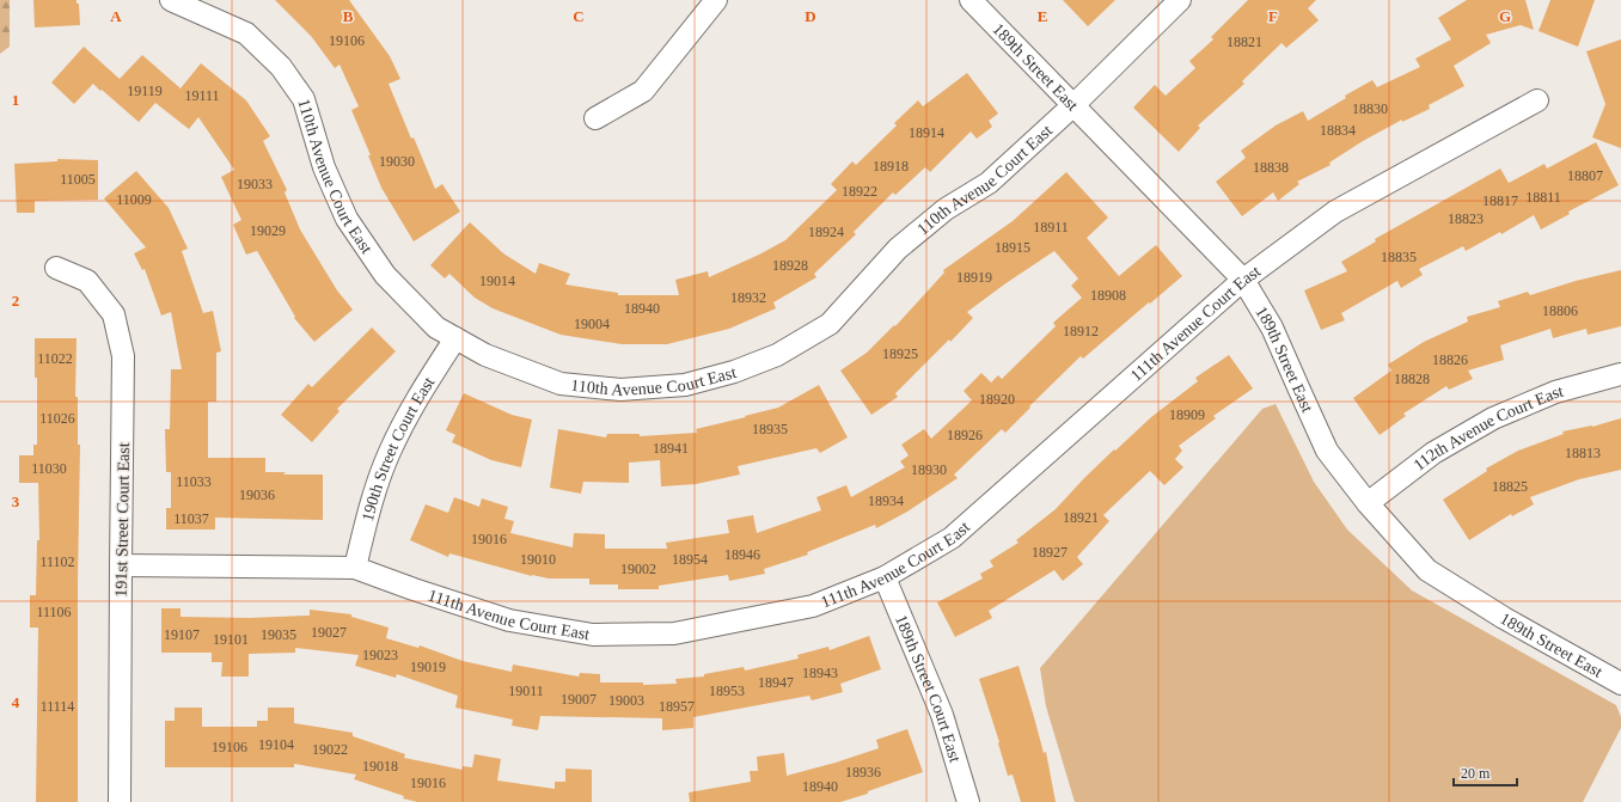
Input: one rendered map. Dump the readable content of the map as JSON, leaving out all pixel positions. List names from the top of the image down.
{
  "streets": {
    "street": [
      "189th Street East",
      "110th Avenue Court East",
      "111th Avenue Court East",
      "112th Avenue Court East",
      "190th Street Court East",
      "191st Street Court East",
      "189th Street Court East"
    ]
  },
  "crossings": [
    ["189th Street East", "110th Avenue Court East"],
    ["189th Street East", "111th Avenue Court East"],
    ["189th Street East", "112th Avenue Court East"],
    ["110th Avenue Court East", "190th Street Court East"],
    ["111th Avenue Court East", "190th Street Court East"],
    ["111th Avenue Court East", "191st Street Court East"],
    ["111th Avenue Court East", "189th Street Court East"]
  ],
  "house_numbers": [
    "19106",
    "18821",
    "19119",
    "19111",
    "18830",
    "18834",
    "18914",
    "19030",
    "18918",
    "18838",
    "18807",
    "11005",
    "19033",
    "18922",
    "18811",
    "11009",
    "18817",
    "18823",
    "18911",
    "19029",
    "18924",
    "18915",
    "18835",
    "18928",
    "18919",
    "19014",
    "18908",
    "18932",
    "18940",
    "18806",
    "19004",
    "18912",
    "18925",
    "11022",
    "18826",
    "18828",
    "18920",
    "18909",
    "11026",
    "18935",
    "18926",
    "18941",
    "18813",
    "11030",
    "18930",
    "11033",
    "18825",
    "19036",
    "18934",
    "18921",
    "11037",
    "19016",
    "18927",
    "18946",
    "19010",
    "18954",
    "11102",
    "19002",
    "11106",
    "19027",
    "19107",
    "19035",
    "19101",
    "19023",
    "19019",
    "18943",
    "18947",
    "19011",
    "18953",
    "19007",
    "19003",
    "11114",
    "18957",
    "19104",
    "19106",
    "19022",
    "19018",
    "18936",
    "19016",
    "18940"
  ],
  "scale_bar": "20 m",
  "grid": {
    "columns": [
      "A",
      "B",
      "C",
      "D",
      "E",
      "F",
      "G"
    ],
    "rows": [
      "1",
      "2",
      "3",
      "4"
    ]
  }
}
